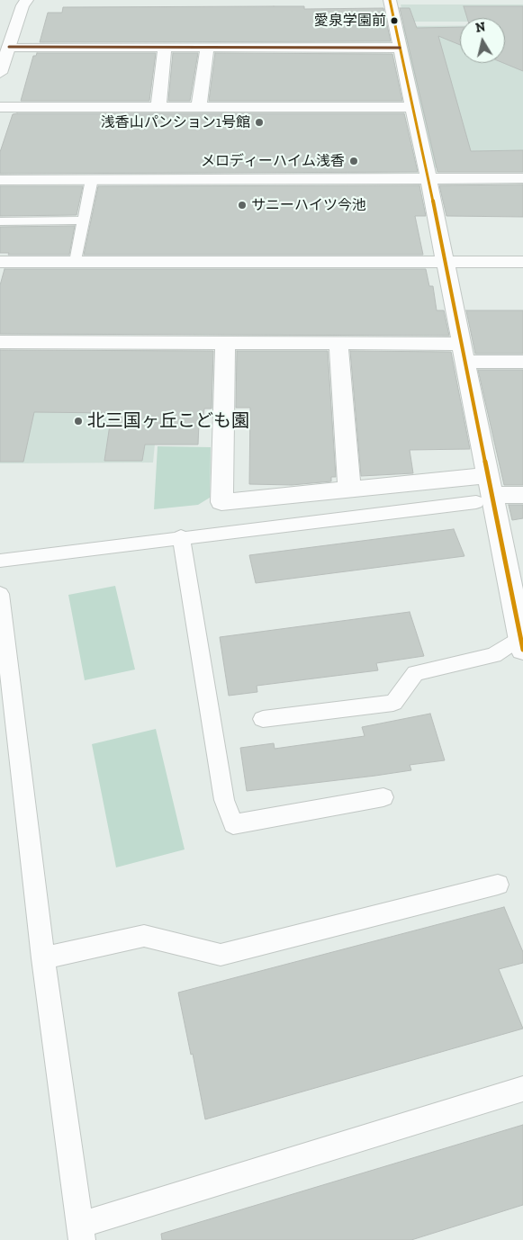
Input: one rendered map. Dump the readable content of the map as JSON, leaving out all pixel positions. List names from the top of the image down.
{
  "places": [
    "愛泉学園前",
    "浅香山パンション1号館",
    "メロディーハイム浅香",
    "サニーハイツ今池",
    "北三国ヶ丘こども園"
  ],
  "north": "top"
}
